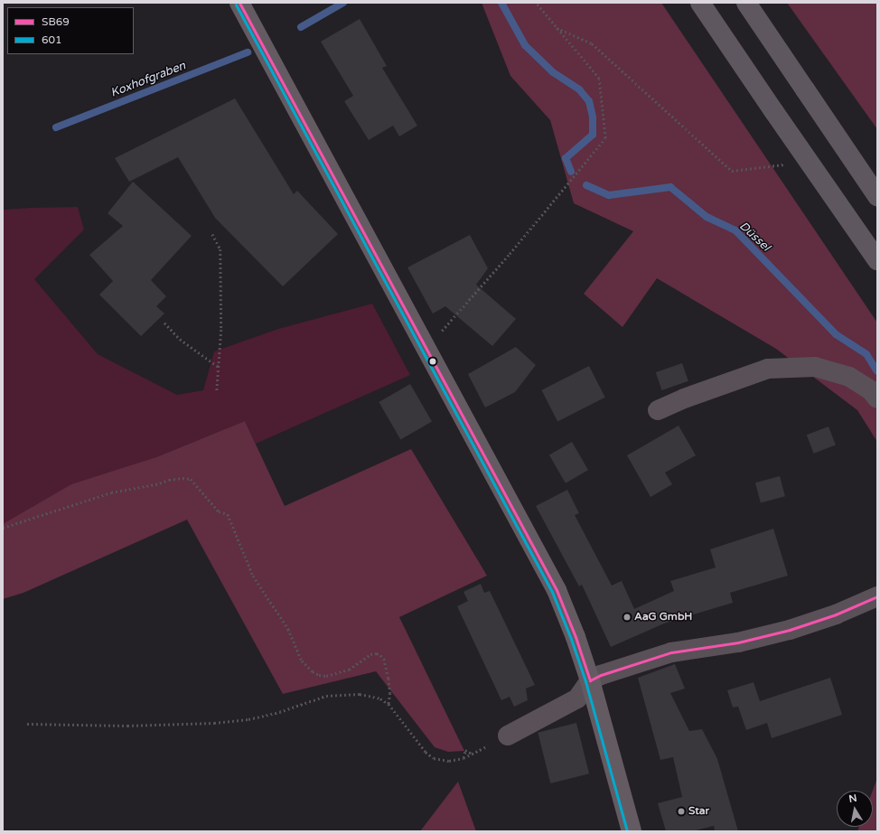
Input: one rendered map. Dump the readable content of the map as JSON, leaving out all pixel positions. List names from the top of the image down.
{
  "water": ["Koxhofgraben", "Düssel"],
  "places": ["AaG GmbH", "Star"],
  "lines": ["transit line SB69", "transit line 601"],
  "legend": ["SB69", "601"],
  "north": "top"
}
